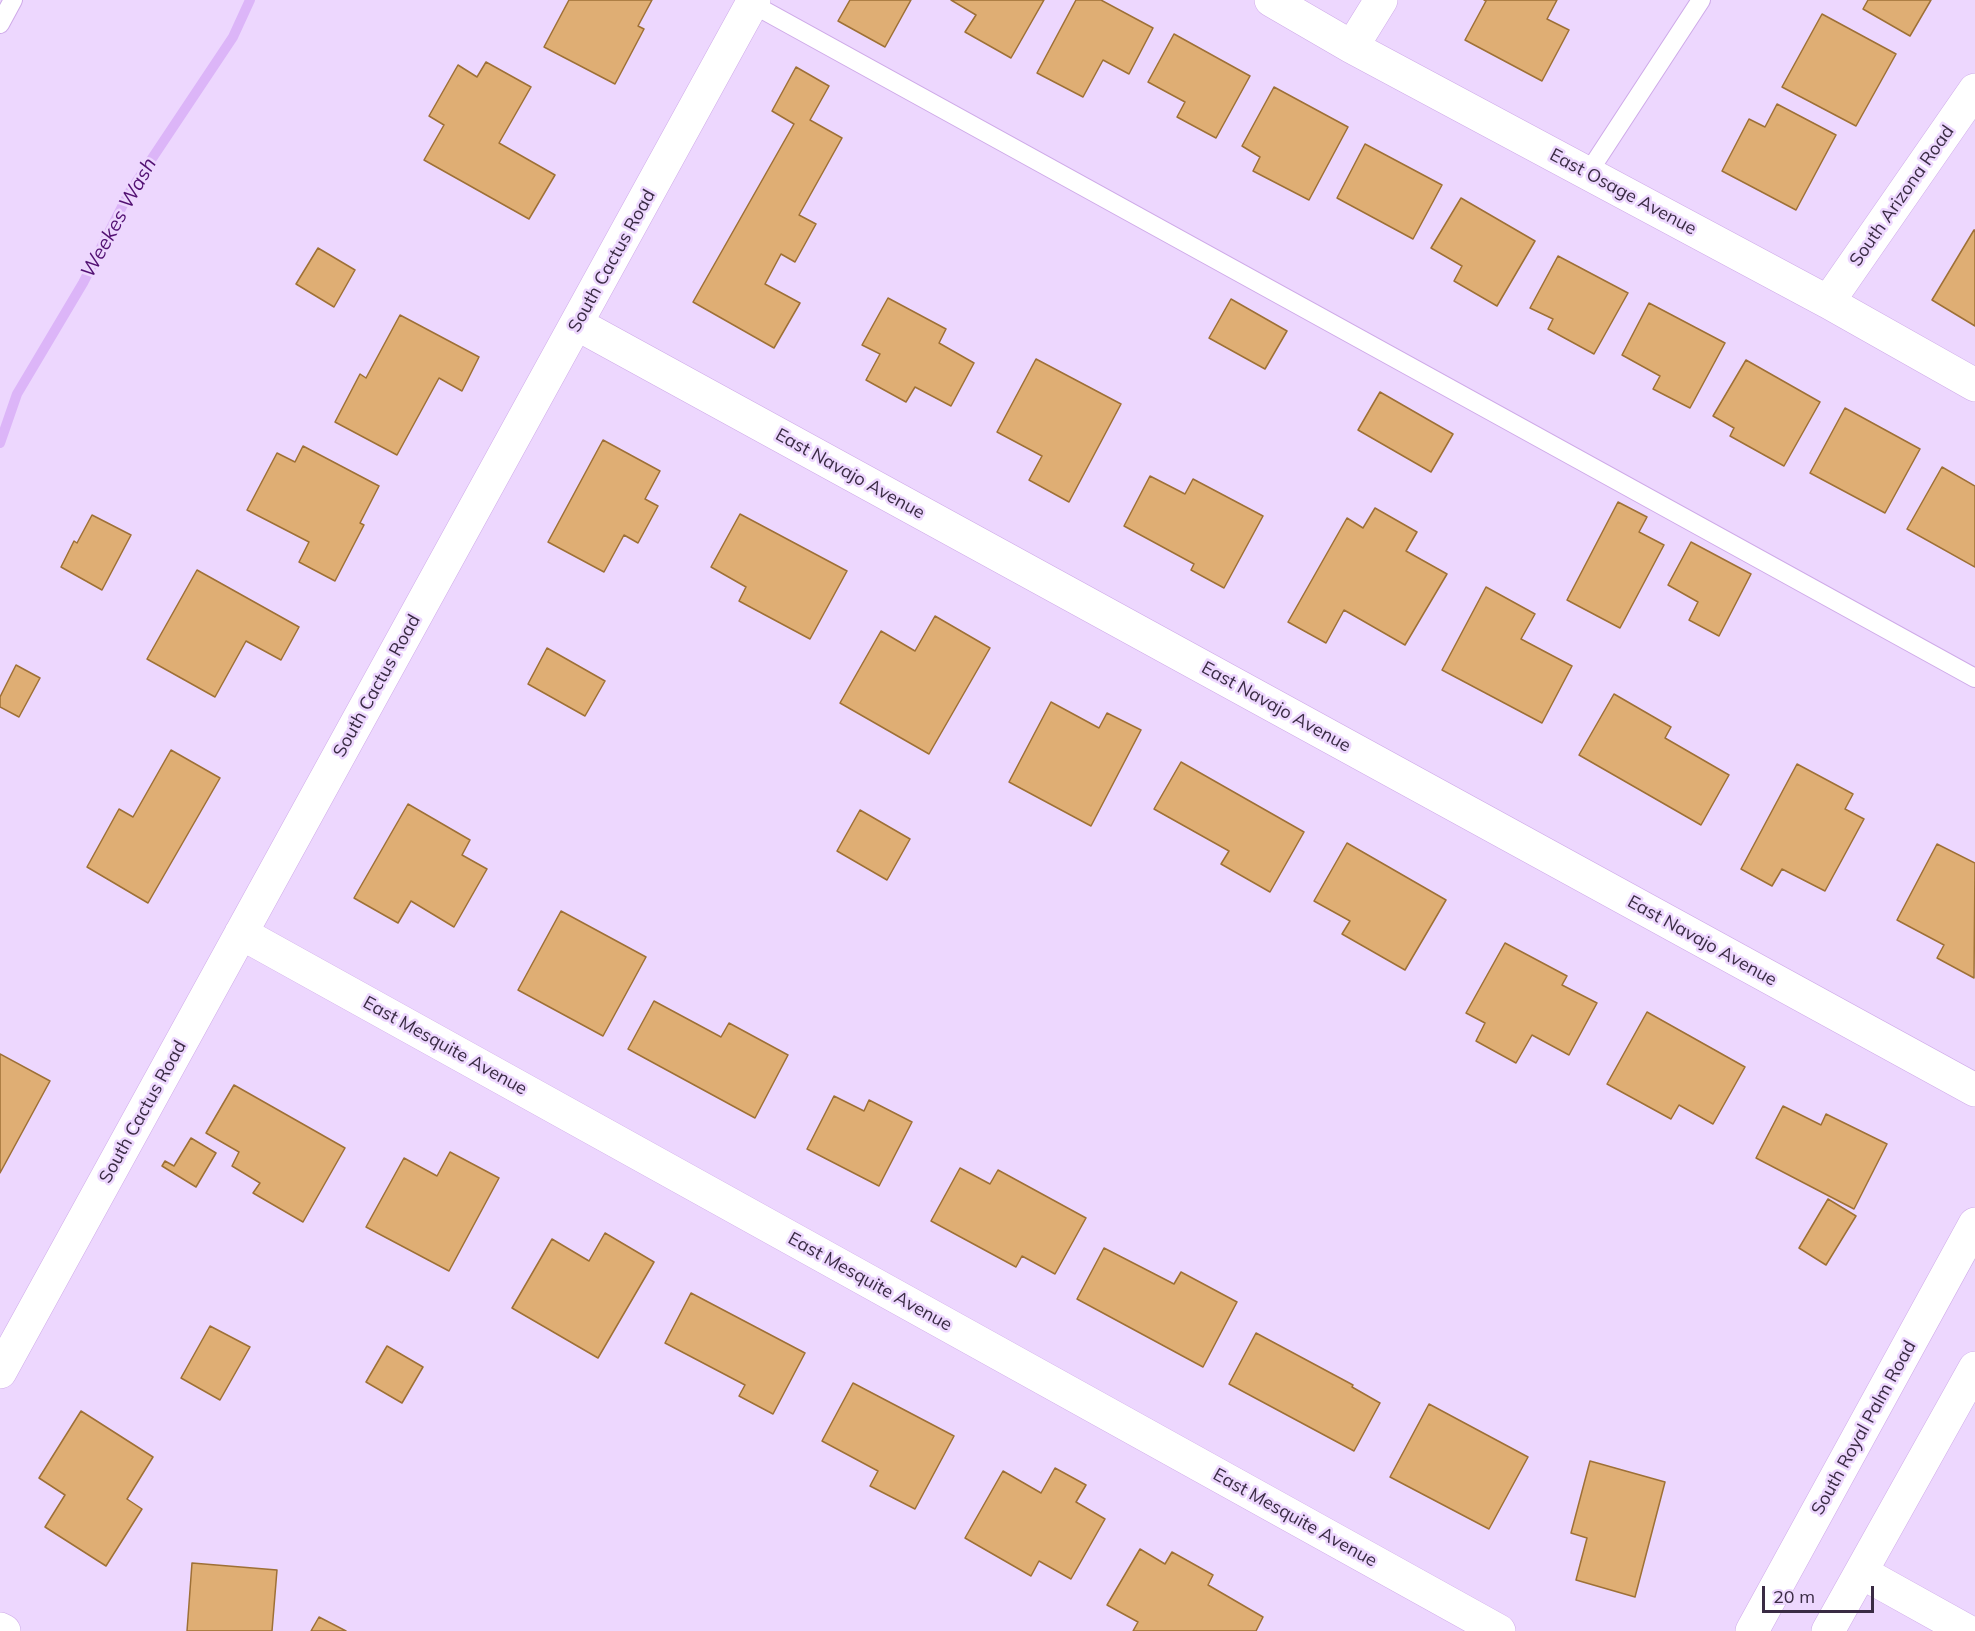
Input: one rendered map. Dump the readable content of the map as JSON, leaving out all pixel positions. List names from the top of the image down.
{
  "streets": {
    "street": [
      "East Osage Avenue",
      "South Arizona Road",
      "South Cactus Road",
      "East Navajo Avenue",
      "East Mesquite Avenue",
      "South Royal Palm Road"
    ]
  },
  "crossings": [
    ["East Osage Avenue", "South Arizona Road"],
    ["South Cactus Road", "East Navajo Avenue"],
    ["South Cactus Road", "East Mesquite Avenue"]
  ],
  "water": ["Weekes Wash"],
  "scale_bar": "20 m"
}
